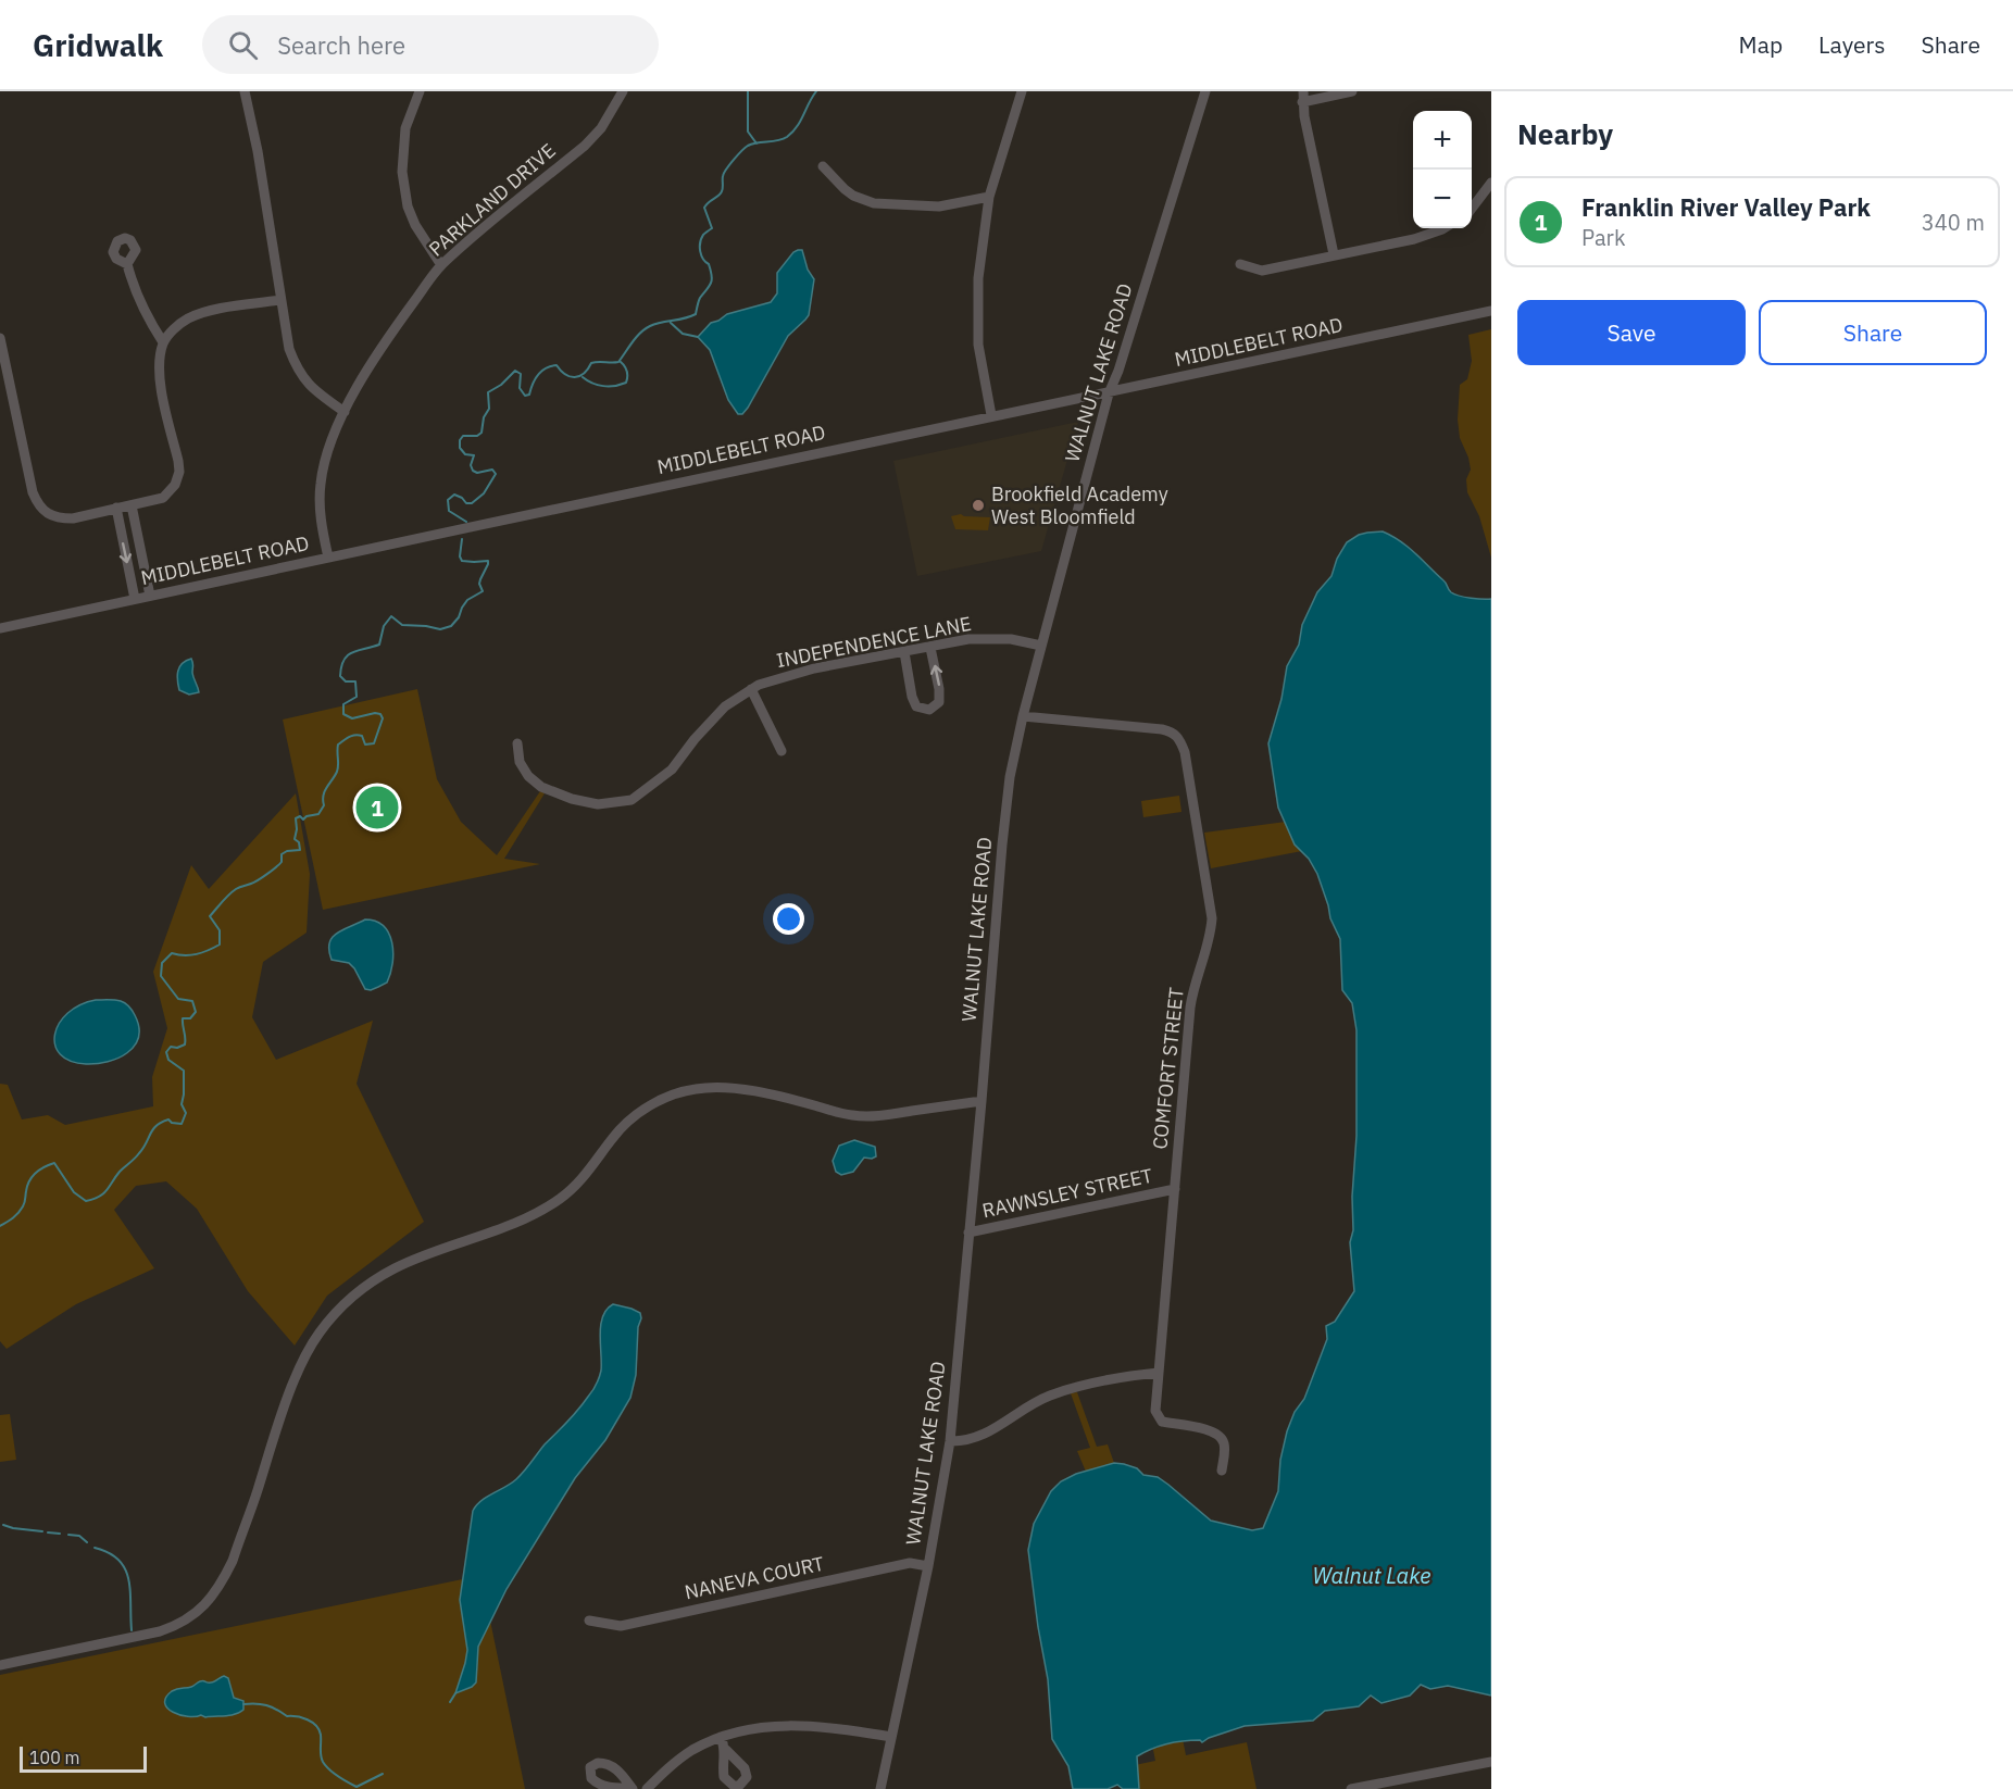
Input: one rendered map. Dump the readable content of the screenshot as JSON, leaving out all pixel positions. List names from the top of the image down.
{
  "streets": {
    "street": [
      "PARKLAND DRIVE",
      "MIDDLEBELT ROAD",
      "WALNUT LAKE ROAD",
      "INDEPENDENCE LANE",
      "COMFORT STREET",
      "RAWNSLEY STREET",
      "NANEVA COURT"
    ]
  },
  "crossings": [
    ["PARKLAND DRIVE", "MIDDLEBELT ROAD"],
    ["MIDDLEBELT ROAD", "WALNUT LAKE ROAD"],
    ["WALNUT LAKE ROAD", "INDEPENDENCE LANE"],
    ["WALNUT LAKE ROAD", "COMFORT STREET"],
    ["WALNUT LAKE ROAD", "RAWNSLEY STREET"],
    ["WALNUT LAKE ROAD", "NANEVA COURT"],
    ["COMFORT STREET", "RAWNSLEY STREET"]
  ],
  "water": ["Walnut Lake"],
  "places": ["Brookfield Academy West Bloomfield"],
  "scale_bar": "100 m",
  "page": {
    "header": "Gridwalk",
    "search": "Search here",
    "nav": ["Map", "Layers", "Share"],
    "heading": "Nearby",
    "map_buttons": ["+", "−"],
    "list": [
      {
        "mark": "1",
        "name": "Franklin River Valley Park",
        "note": "Park",
        "value": "340 m"
      }
    ],
    "buttons": ["Save", "Share"],
    "pins": "1",
    "scale": "100 m"
  }
}
